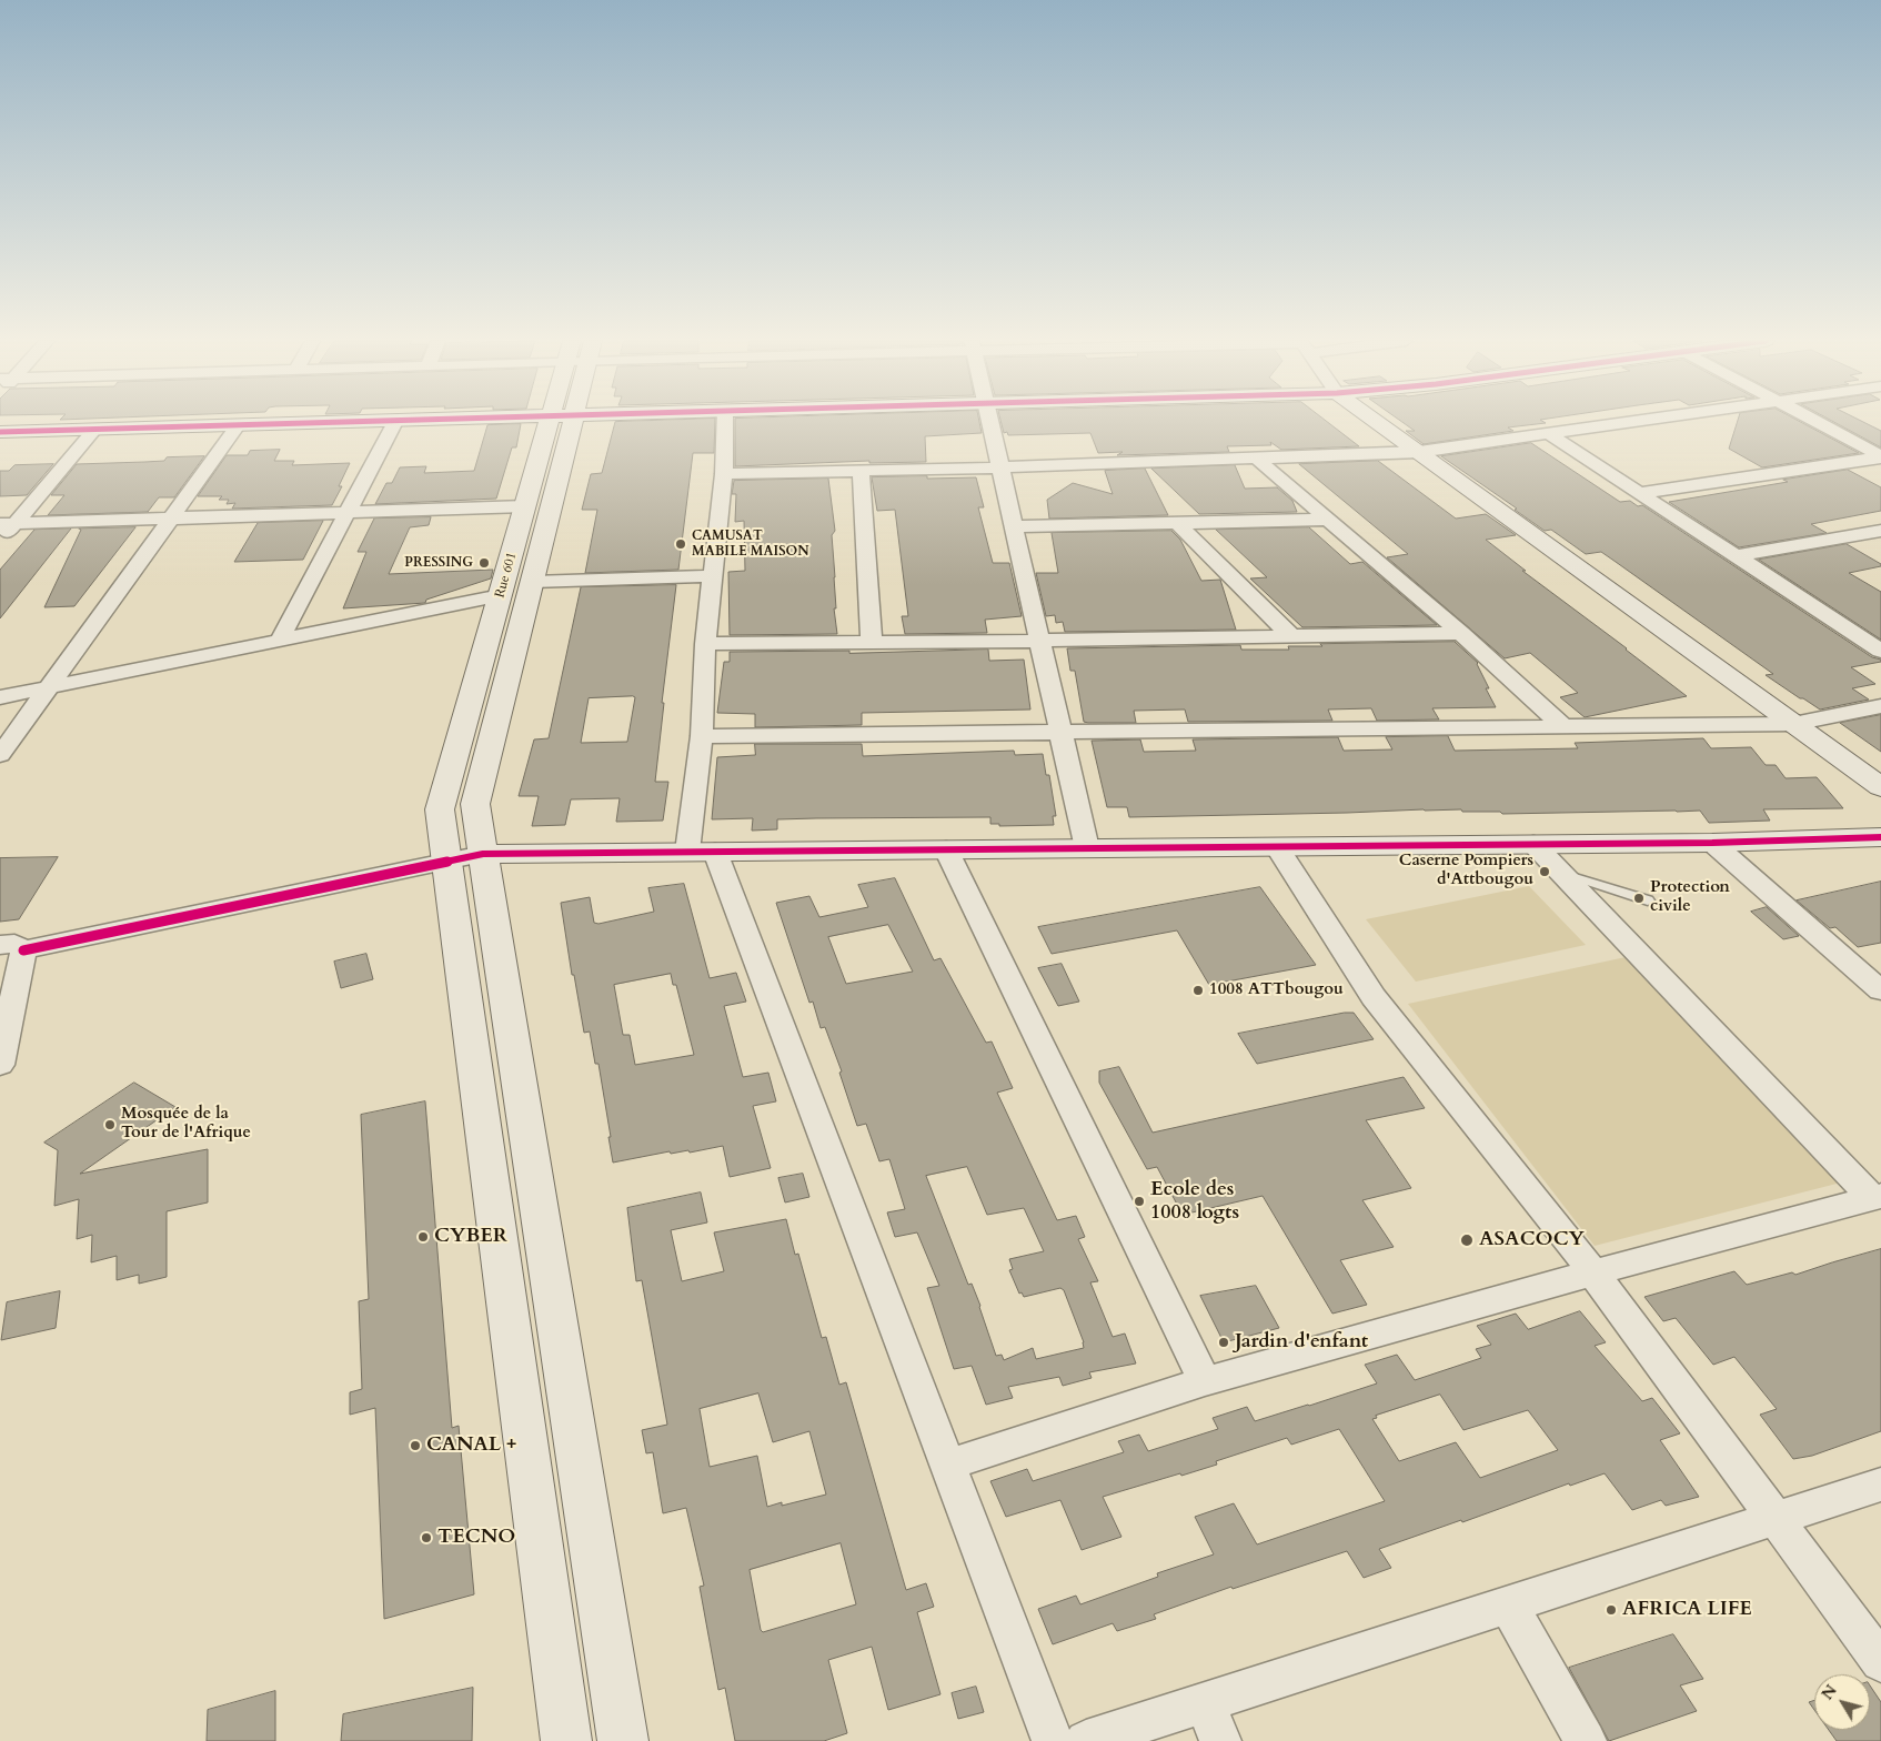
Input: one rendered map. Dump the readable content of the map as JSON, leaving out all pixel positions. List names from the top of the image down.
{
  "streets": {
    "street": ["Rue 601"]
  },
  "places": [
    "CAMUSAT MABILE MAISON",
    "PRESSING",
    "Caserne Pompiers d'Attbougou",
    "Protection civile",
    "1008 ATTbougou",
    "Mosquée de la Tour de l'Afrique",
    "Ecole des 1008 logts",
    "CYBER",
    "ASACOCY",
    "Jardin d'enfant",
    "CANAL +",
    "TECNO",
    "AFRICA LIFE"
  ],
  "north": "top left"
}
